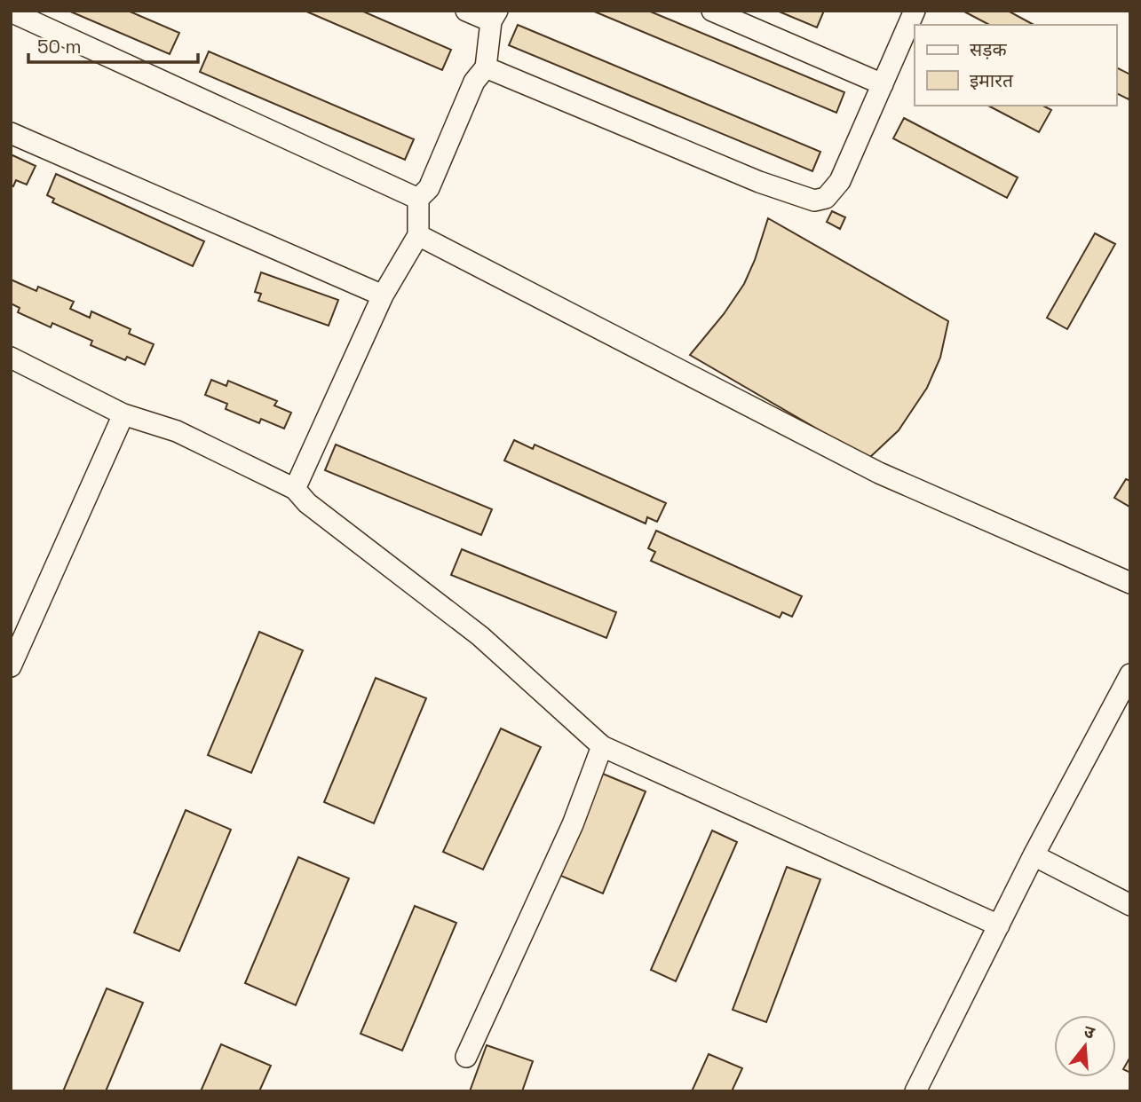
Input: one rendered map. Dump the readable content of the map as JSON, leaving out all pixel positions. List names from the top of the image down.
{
  "legend": ["सड़क", "इमारत"],
  "scale_bar": "50 m",
  "north": "top"
}
